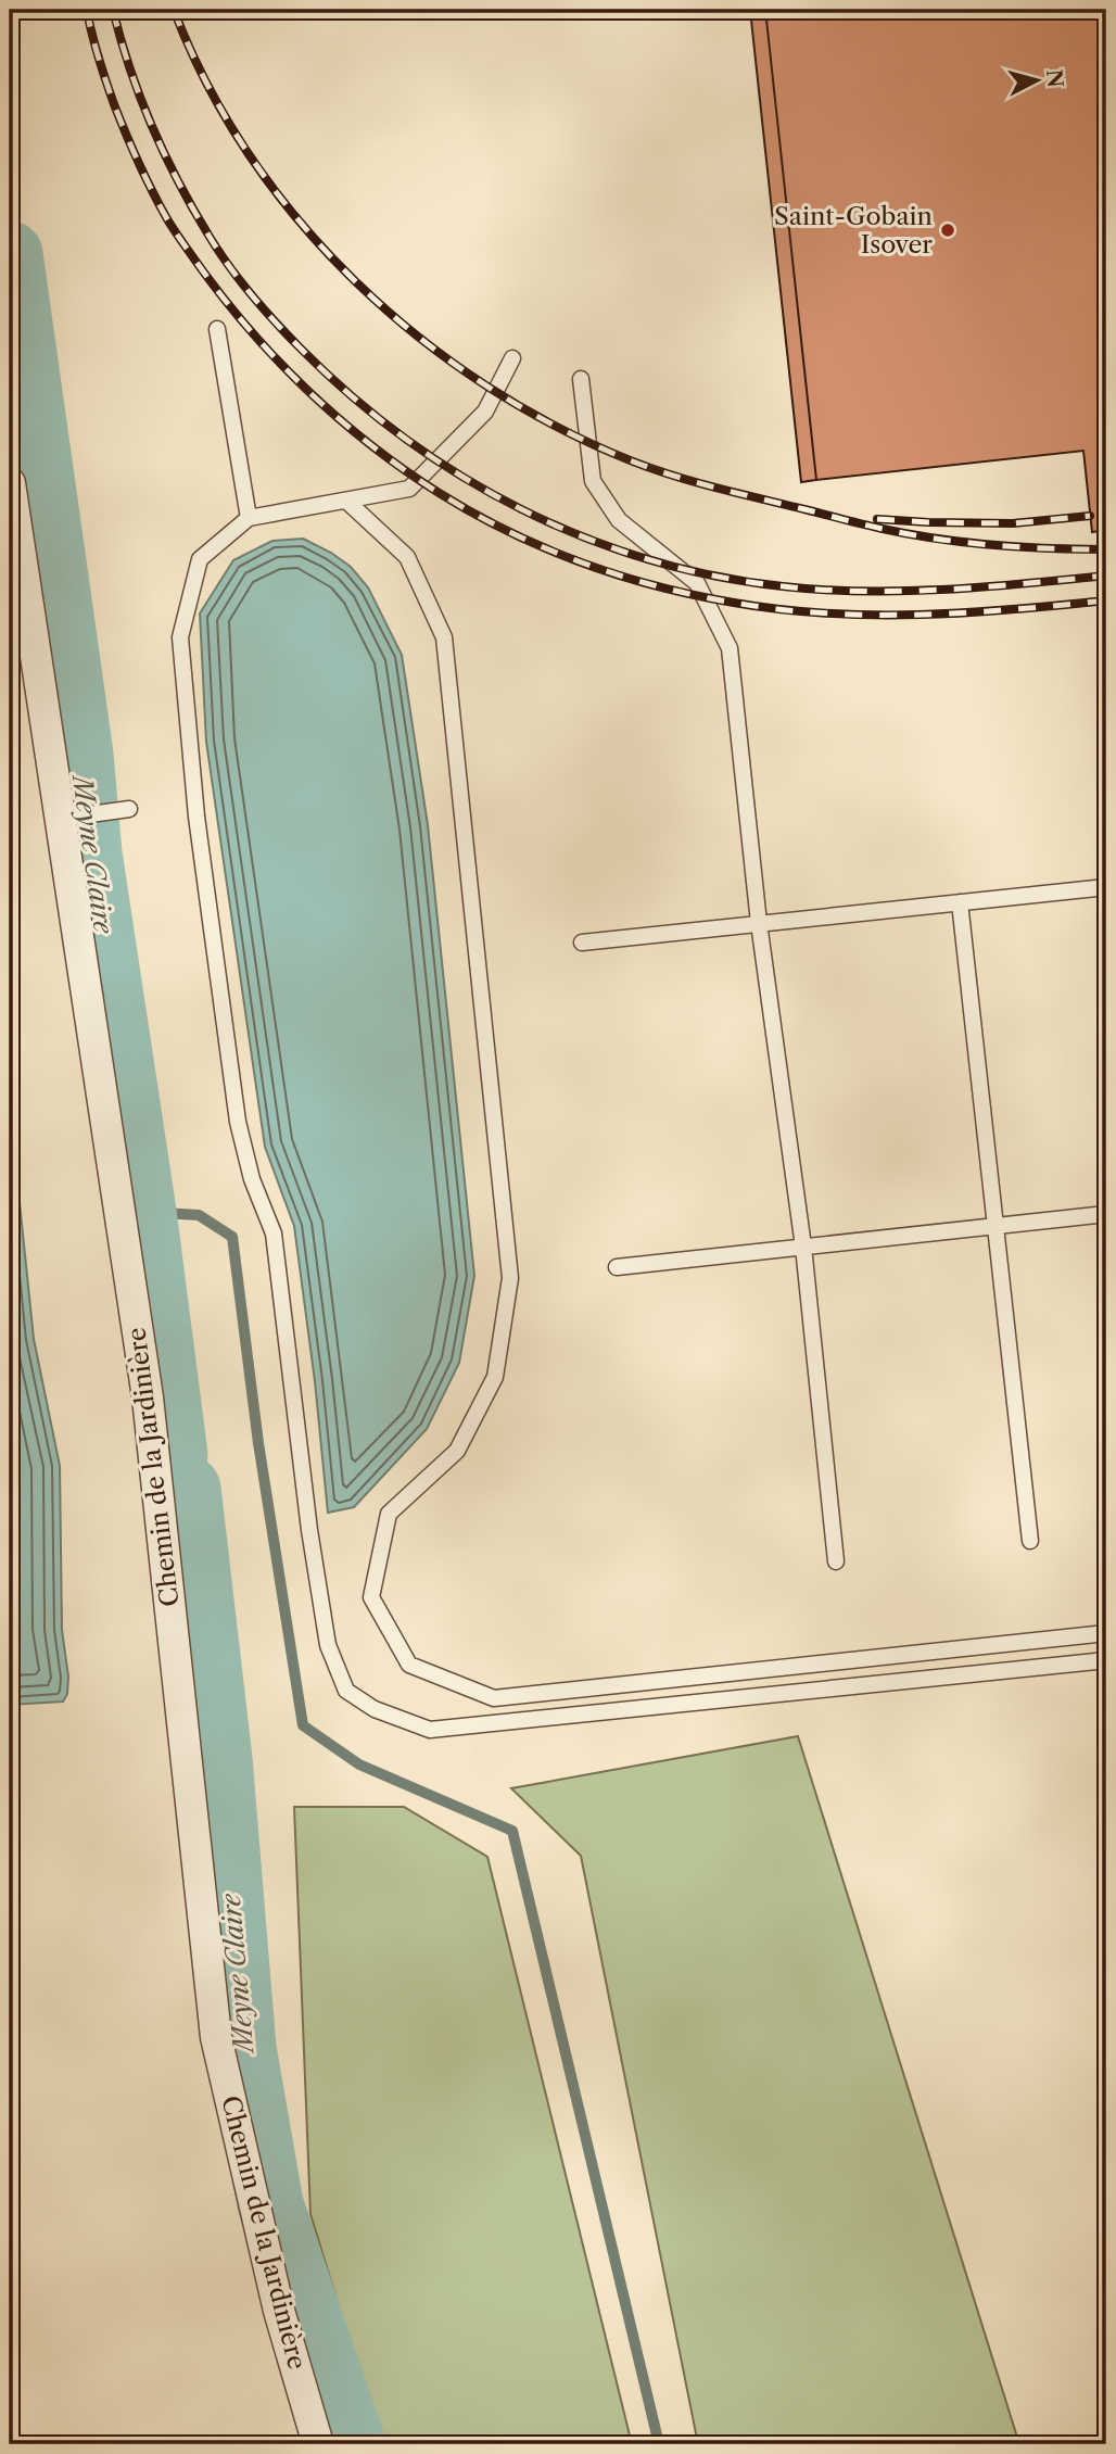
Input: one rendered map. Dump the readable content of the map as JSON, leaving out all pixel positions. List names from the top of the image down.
{
  "streets": {
    "street": ["Chemin de la Jardinière"]
  },
  "water": ["Meyne Claire"],
  "places": ["Saint-Gobain Isover"],
  "north": "right"
}
